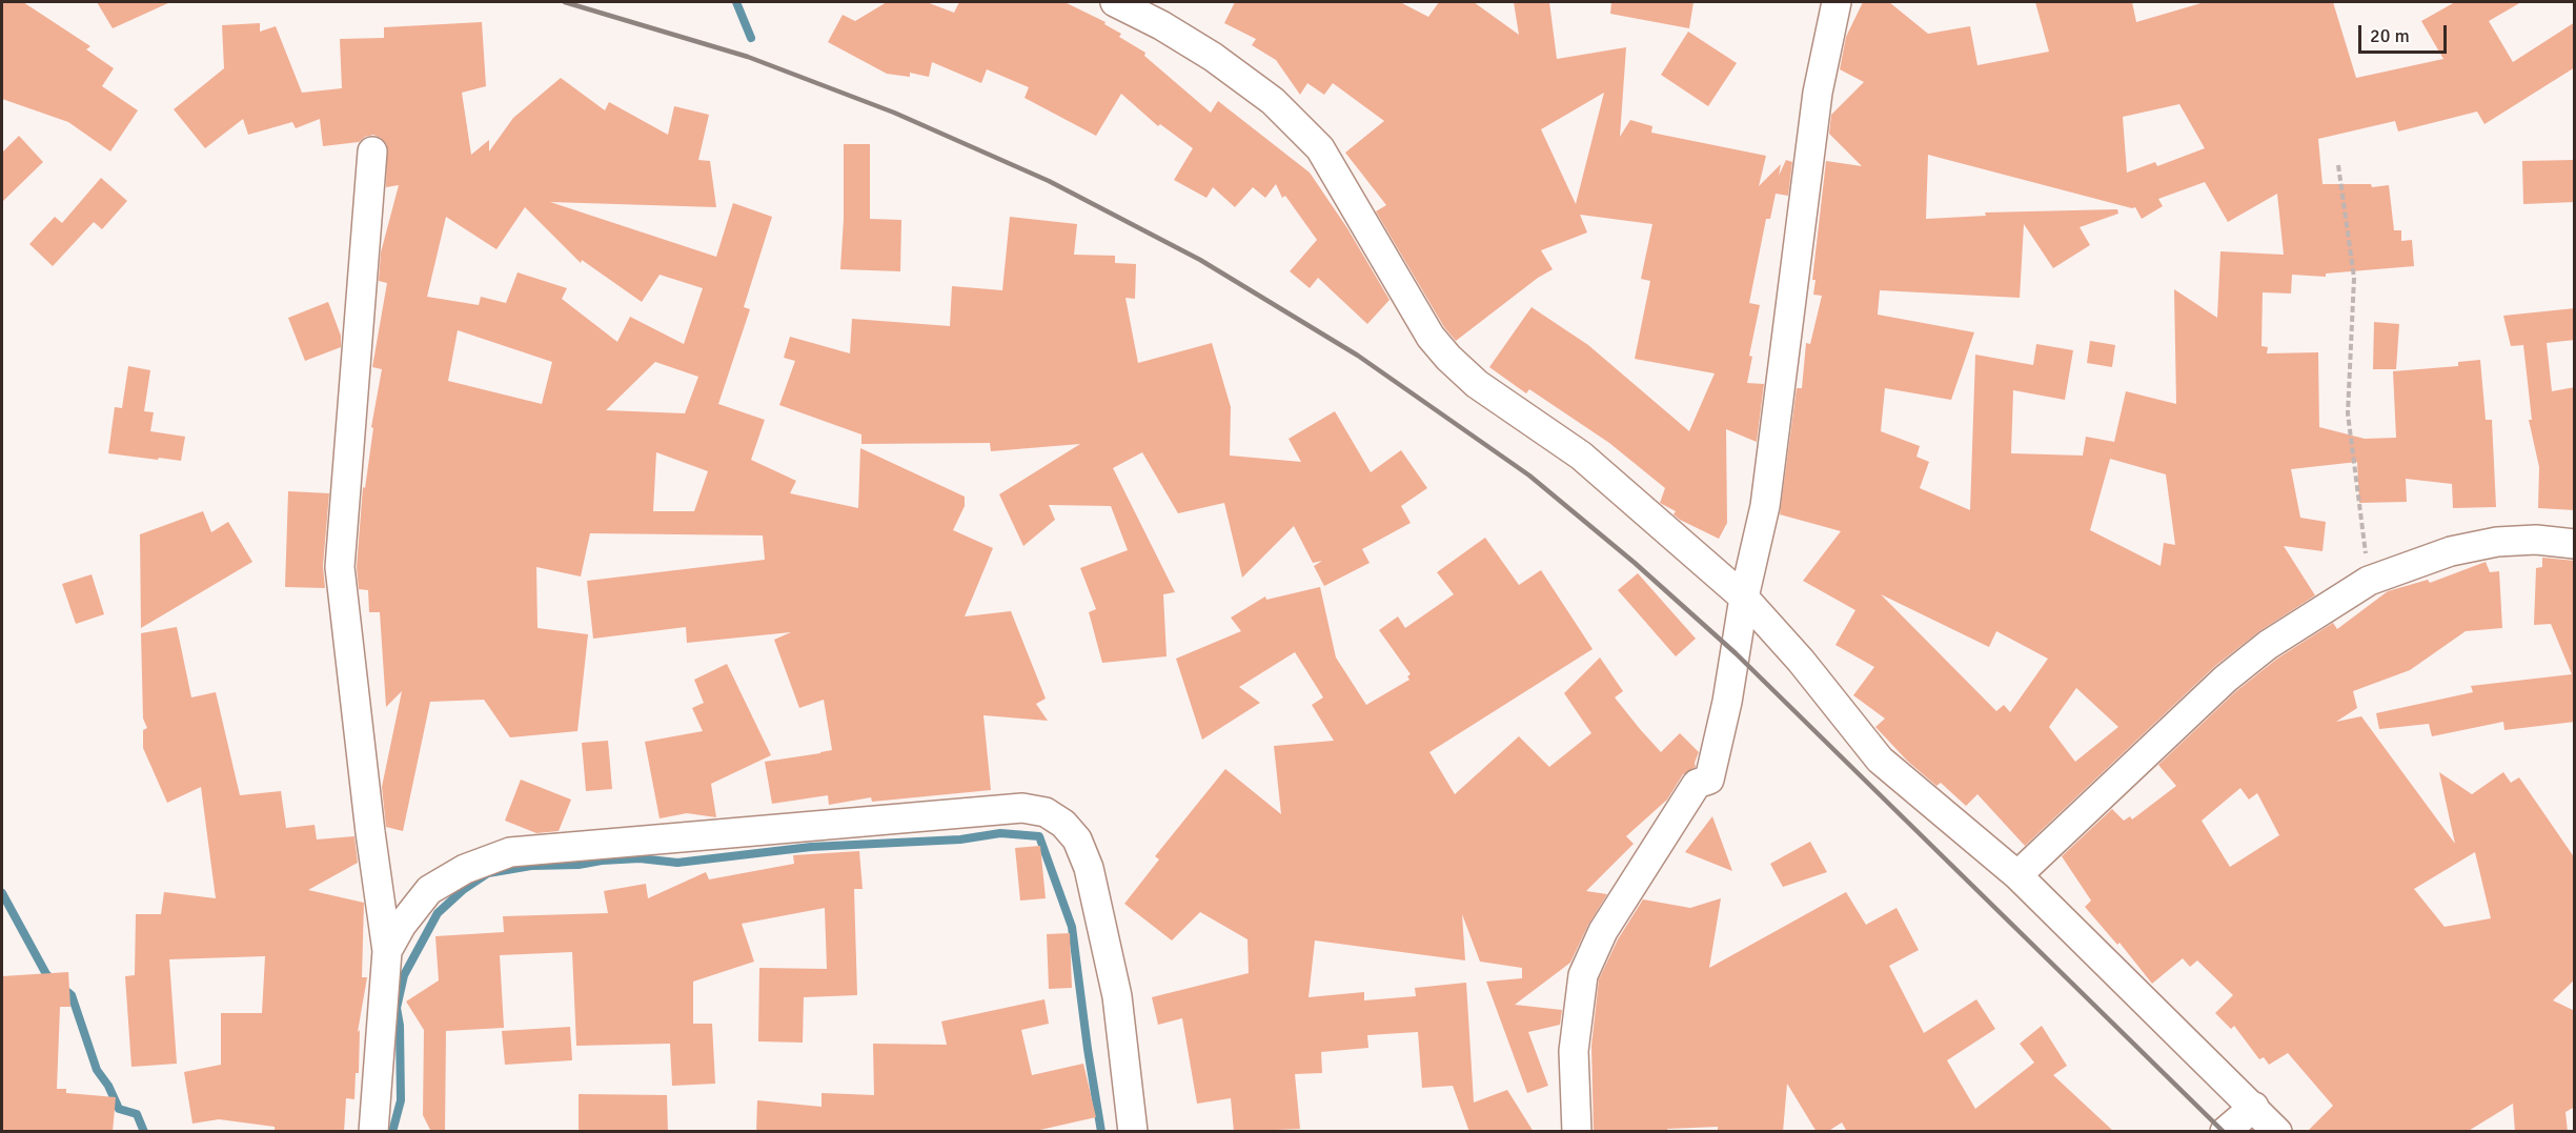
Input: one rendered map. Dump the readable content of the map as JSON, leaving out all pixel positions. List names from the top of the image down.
{
  "scale_bar": "20 m"
}
